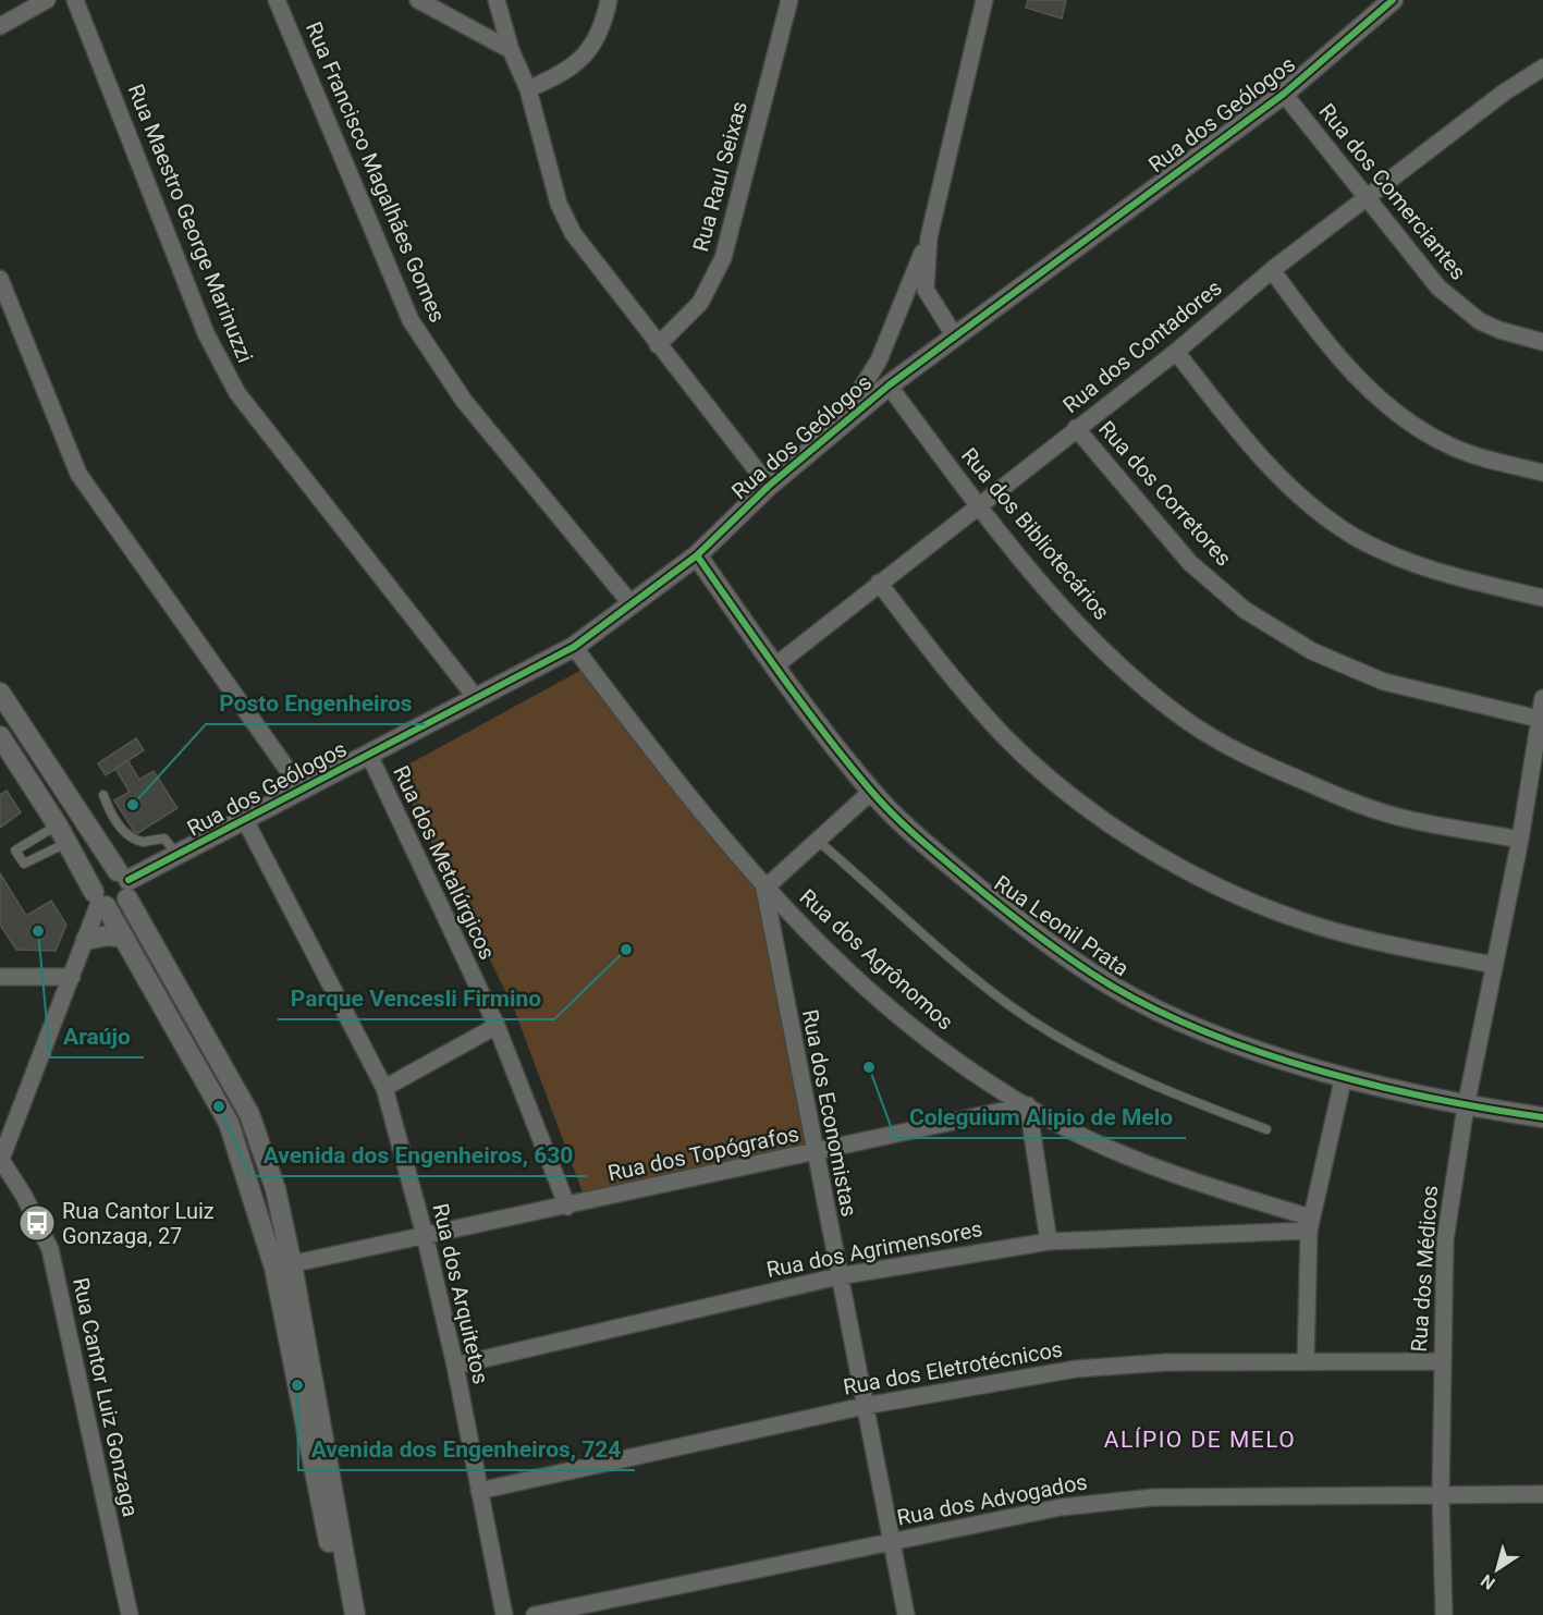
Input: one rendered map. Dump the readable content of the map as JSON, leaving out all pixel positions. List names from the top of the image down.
{
  "streets": {
    "street": [
      "Rua dos Geólogos",
      "Rua Francisco Magalhães Gomes",
      "Rua Raul Seixas",
      "Rua dos Comerciantes",
      "Rua Maestro George Marinuzzi",
      "Rua dos Contadores",
      "Rua dos Corretores",
      "Rua dos Bibliotecários",
      "Rua dos Metalúrgicos",
      "Rua Leonil Prata",
      "Rua dos Agrônomos",
      "Rua dos Economistas",
      "Rua dos Topógrafos",
      "Rua dos Agrimensores",
      "Rua dos Médicos",
      "Rua dos Arquitetos",
      "Rua dos Eletrotécnicos",
      "Rua Cantor Luiz Gonzaga",
      "Rua dos Advogados"
    ]
  },
  "crossings": [
    ["Rua dos Geólogos", "Rua Francisco Magalhães Gomes"],
    ["Rua dos Geólogos", "Rua dos Comerciantes"],
    ["Rua dos Geólogos", "Rua Maestro George Marinuzzi"],
    ["Rua dos Geólogos", "Rua dos Bibliotecários"],
    ["Rua dos Geólogos", "Rua dos Metalúrgicos"],
    ["Rua dos Geólogos", "Rua Leonil Prata"],
    ["Rua dos Geólogos", "Rua dos Agrônomos"],
    ["Rua dos Geólogos", "Rua dos Arquitetos"],
    ["Rua dos Comerciantes", "Rua dos Contadores"],
    ["Rua dos Contadores", "Rua dos Corretores"],
    ["Rua dos Contadores", "Rua dos Bibliotecários"],
    ["Rua dos Contadores", "Rua Leonil Prata"],
    ["Rua dos Corretores", "Rua dos Médicos"],
    ["Rua dos Bibliotecários", "Rua dos Médicos"],
    ["Rua dos Metalúrgicos", "Rua dos Topógrafos"],
    ["Rua Leonil Prata", "Rua dos Médicos"],
    ["Rua dos Agrônomos", "Rua dos Economistas"],
    ["Rua dos Agrônomos", "Rua dos Topógrafos"],
    ["Rua dos Agrônomos", "Rua dos Agrimensores"],
    ["Rua dos Economistas", "Rua dos Topógrafos"],
    ["Rua dos Economistas", "Rua dos Agrimensores"],
    ["Rua dos Economistas", "Rua dos Eletrotécnicos"],
    ["Rua dos Economistas", "Rua dos Advogados"],
    ["Rua dos Topógrafos", "Rua dos Arquitetos"],
    ["Rua dos Agrimensores", "Rua dos Arquitetos"],
    ["Rua dos Médicos", "Rua dos Eletrotécnicos"],
    ["Rua dos Médicos", "Rua dos Advogados"],
    ["Rua dos Arquitetos", "Rua dos Eletrotécnicos"]
  ],
  "districts": ["ALÍPIO DE MELO"],
  "places": {
    "other": [
      "Posto Engenheiros",
      "Araújo",
      "Parque Vencesli Firmino",
      "Coleguium Alipio de Melo",
      "Avenida dos Engenheiros, 630",
      "Avenida dos Engenheiros, 724"
    ],
    "bus stop": ["Rua Cantor Luiz Gonzaga, 27"]
  },
  "north": "bottom left"
}
